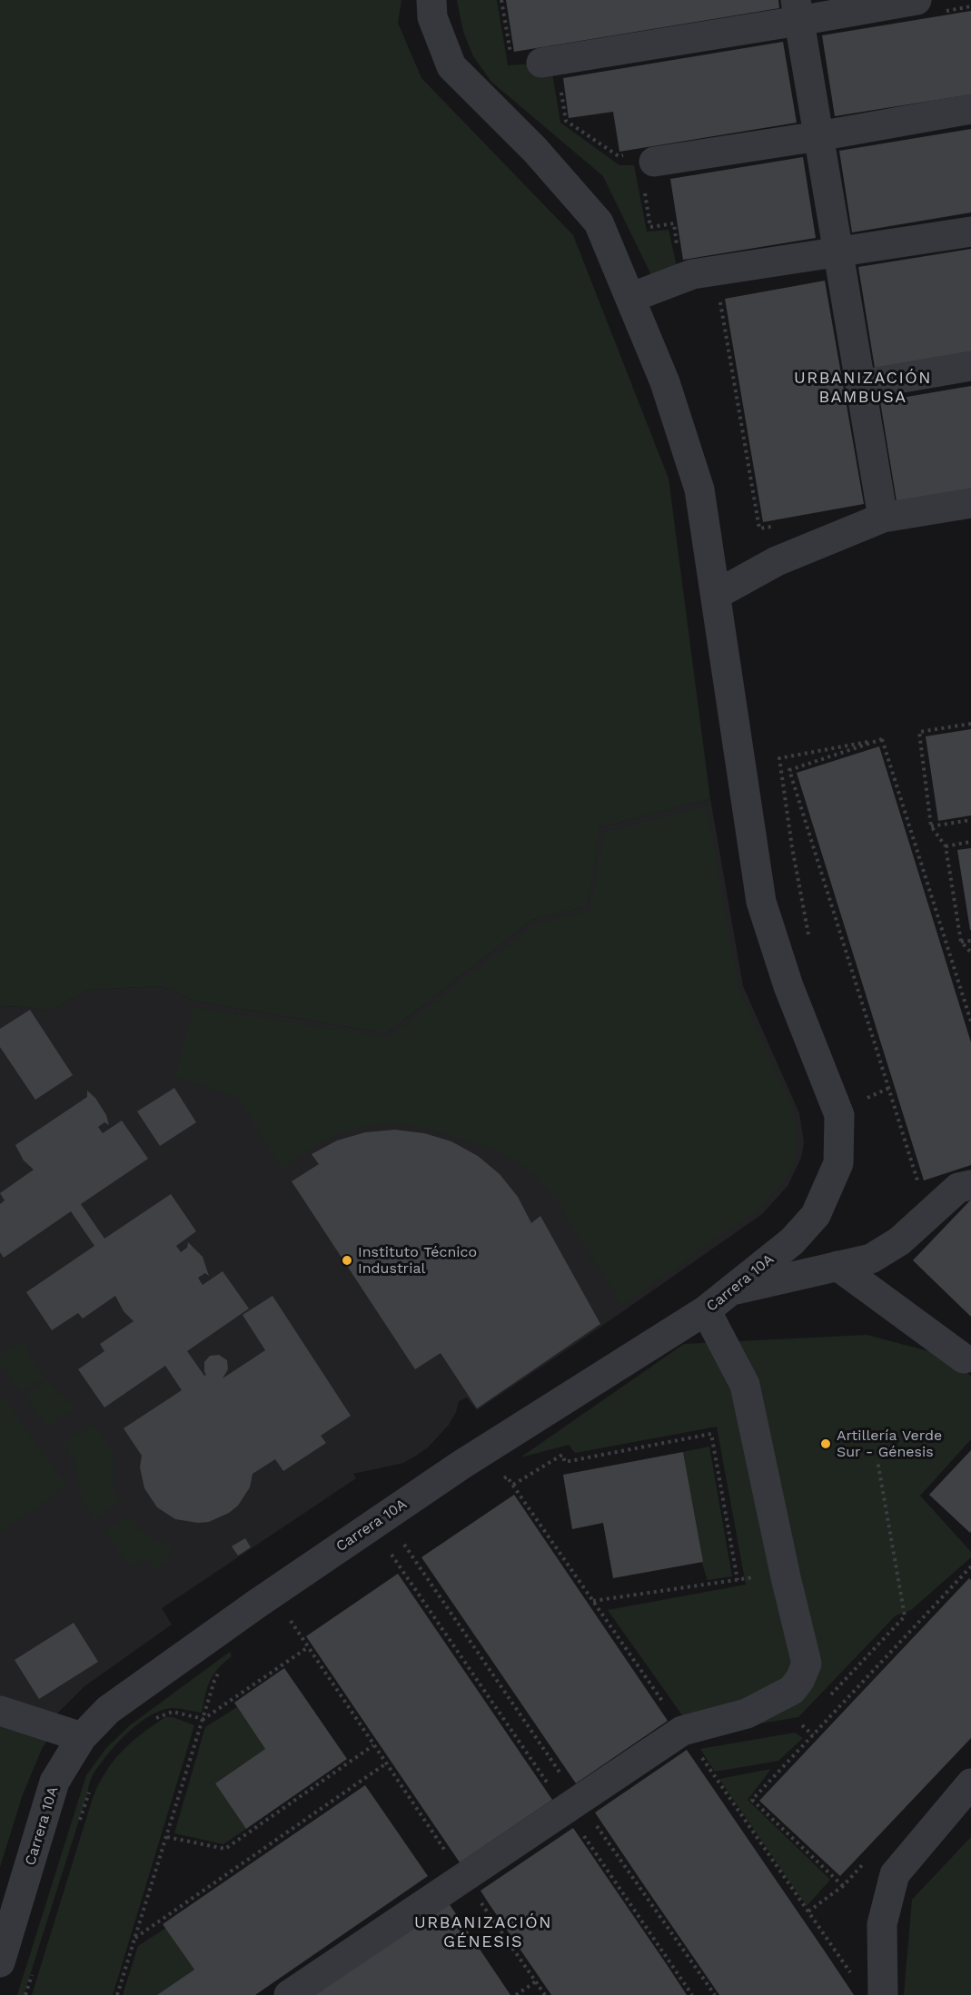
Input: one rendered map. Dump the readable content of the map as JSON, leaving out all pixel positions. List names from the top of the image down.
{
  "streets": {
    "street": ["Carrera 10A"]
  },
  "districts": ["URBANIZACIÓN BAMBUSA", "URBANIZACIÓN GÉNESIS"],
  "places": ["Instituto Técnico Industrial", "Artillería Verde Sur - Génesis"]
}
